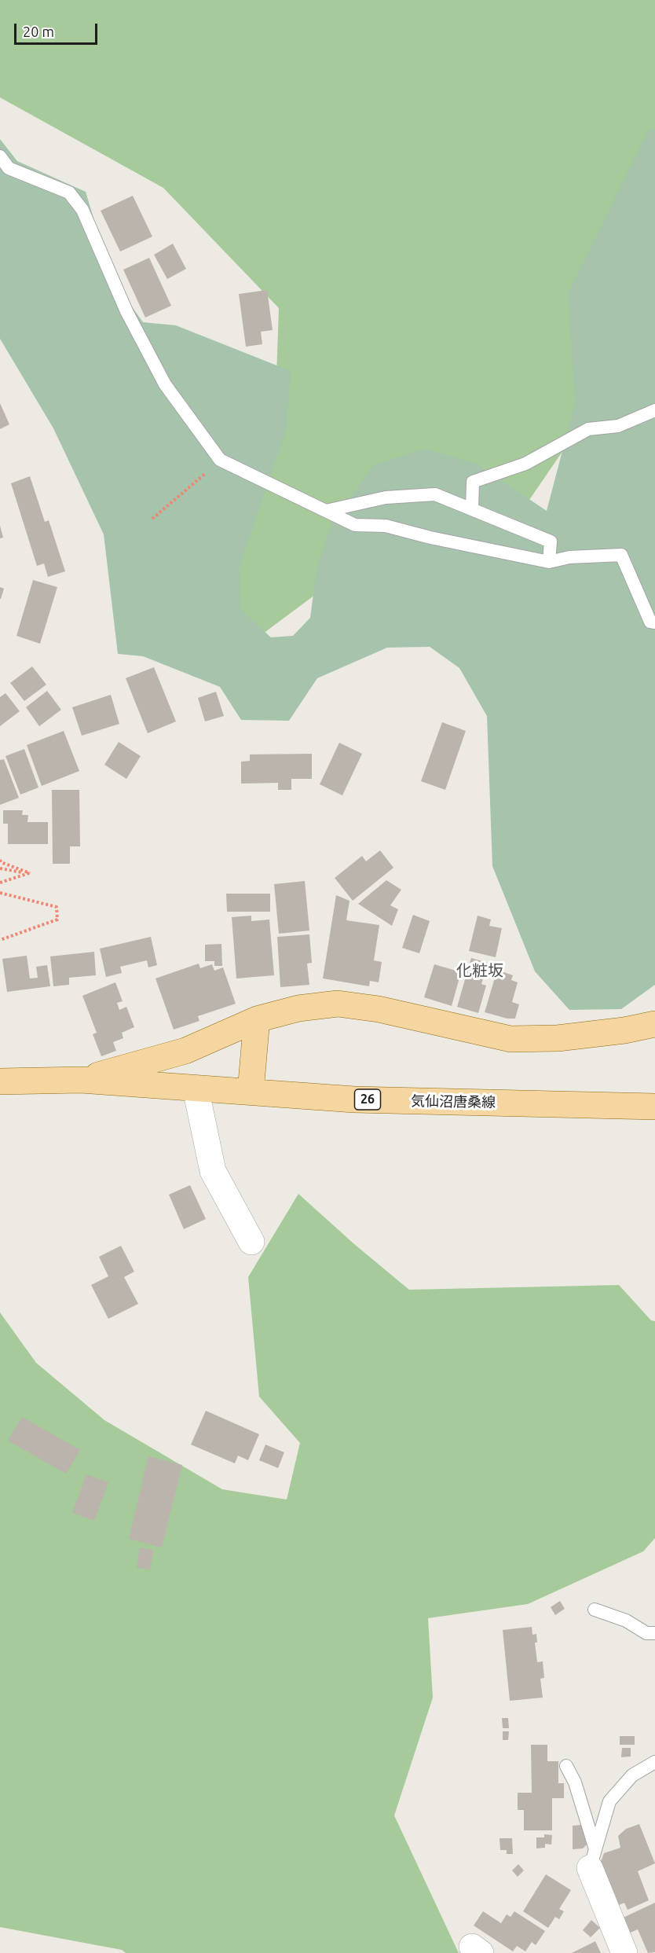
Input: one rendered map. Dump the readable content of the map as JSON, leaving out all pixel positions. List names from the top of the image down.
{
  "streets": {
    "main road": ["26", "気仙沼唐桑線"]
  },
  "districts": ["化粧坂"],
  "scale_bar": "20 m"
}
